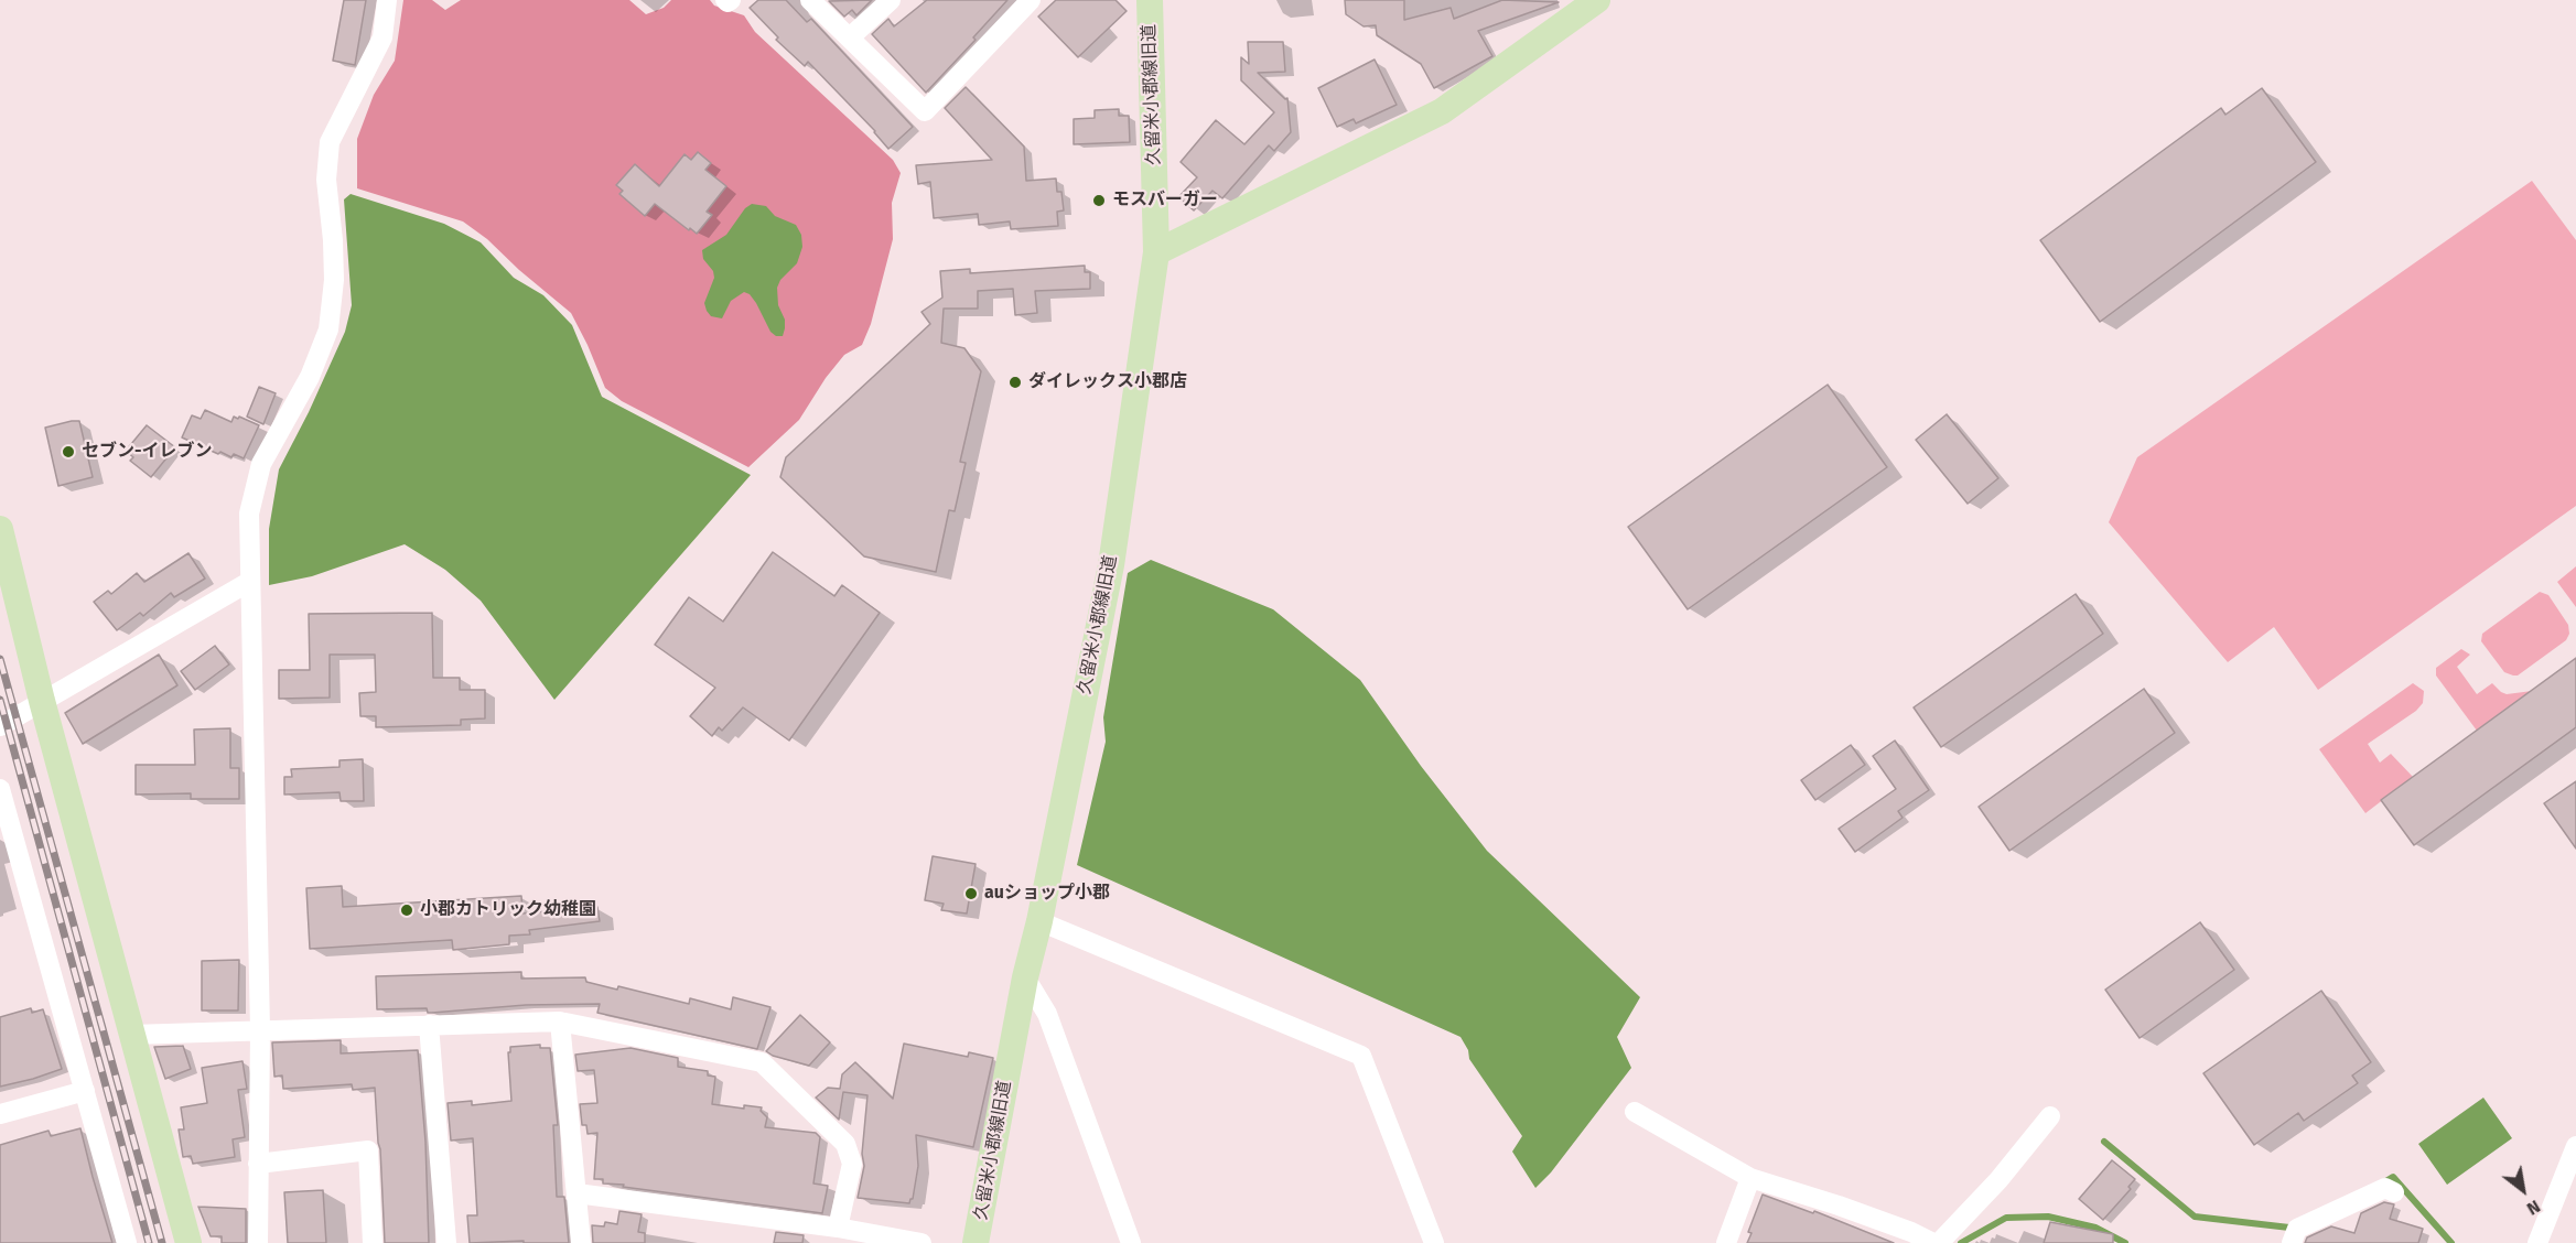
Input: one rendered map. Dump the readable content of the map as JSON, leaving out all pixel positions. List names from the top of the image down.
{
  "streets": {
    "street": ["久留米小郡線旧道"]
  },
  "places": [
    "モスバーガー",
    "ダイレックス小郡店",
    "セブン-イレブン",
    "auショップ小郡",
    "小郡カトリック幼稚園"
  ],
  "north": "bottom right"
}
